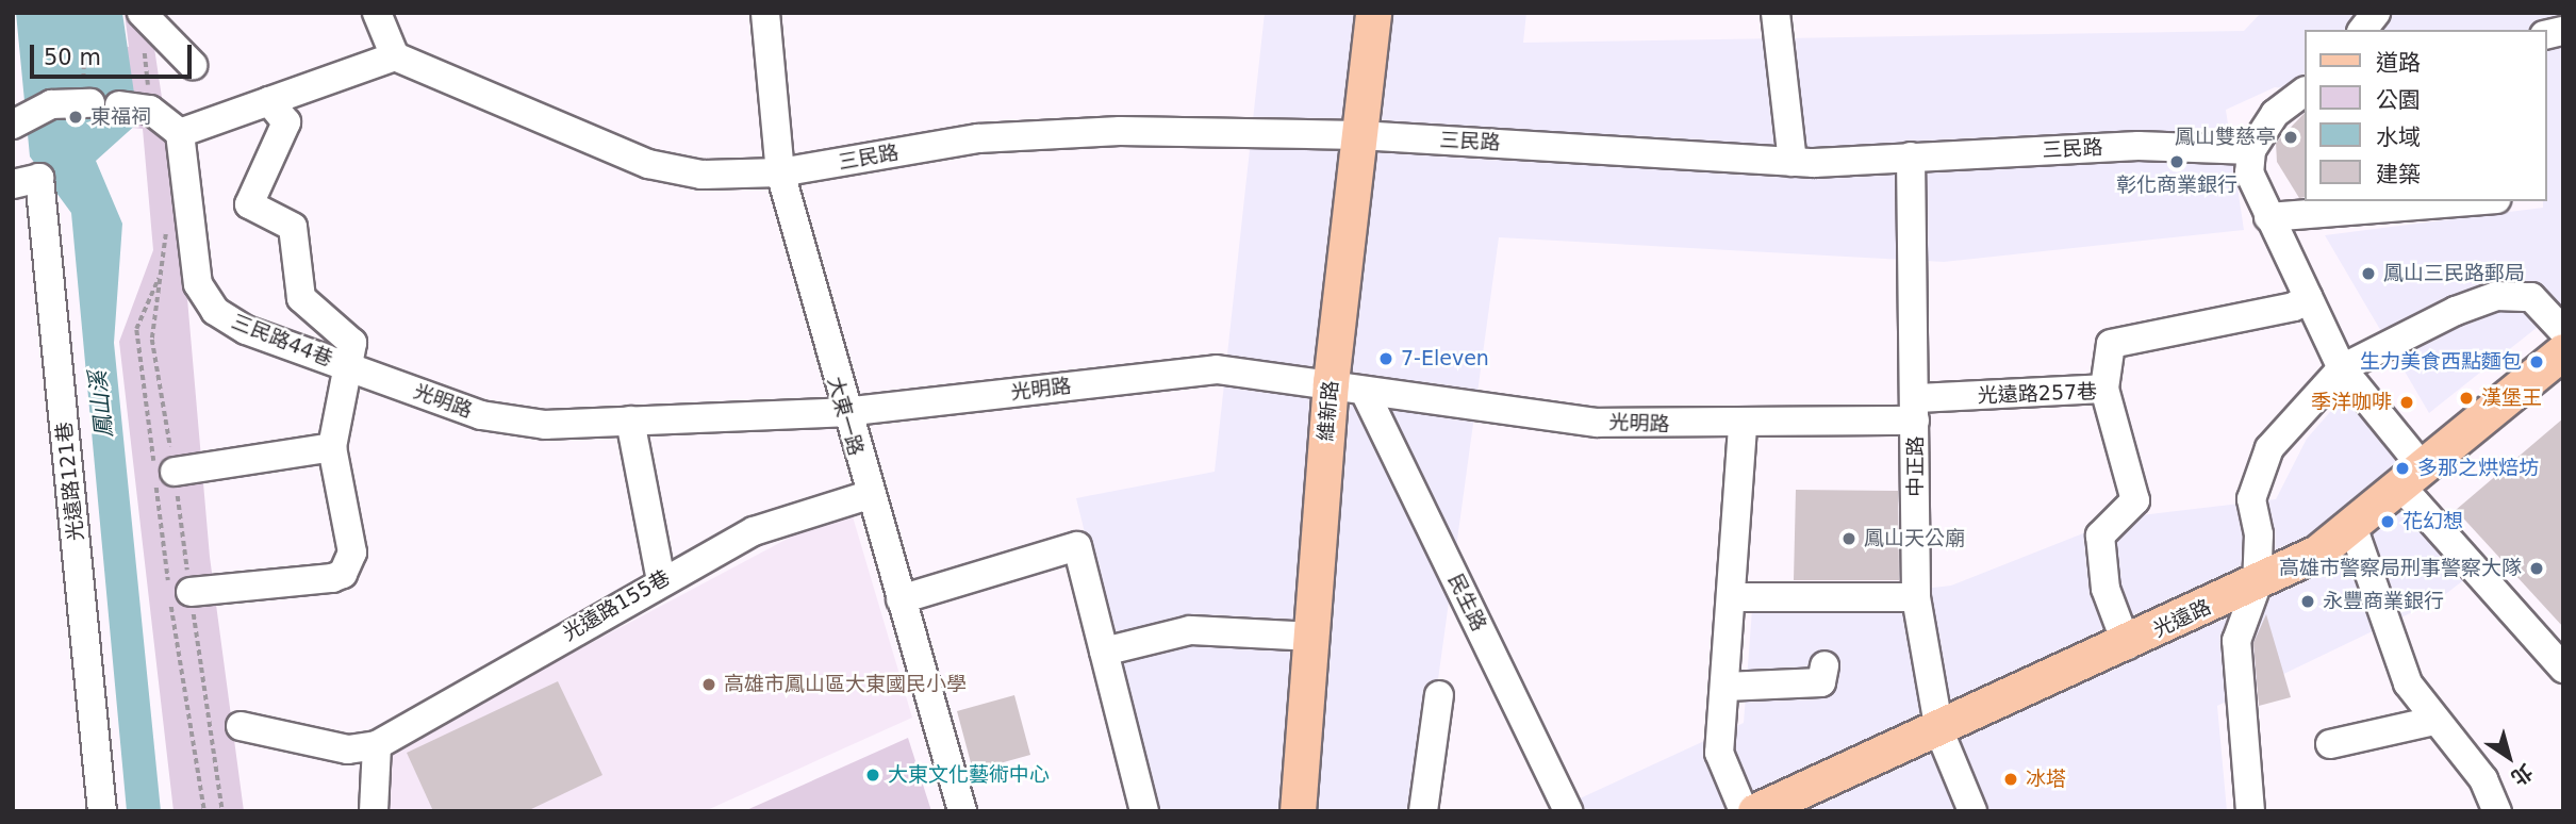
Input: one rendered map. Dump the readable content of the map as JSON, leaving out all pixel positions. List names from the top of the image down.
{
  "streets": {
    "main road": ["維新路", "光遠路"],
    "street": [
      "三民路",
      "三民路44巷",
      "光明路",
      "光遠路257巷",
      "大東一路",
      "中正路",
      "光遠路121巷",
      "民生路",
      "光遠路155巷"
    ]
  },
  "crossings": [
    ["三民路", "維新路"],
    ["三民路", "大東一路"],
    ["三民路", "中正路"],
    ["三民路44巷", "光明路"],
    ["光明路", "光遠路257巷"],
    ["光明路", "維新路"],
    ["光明路", "大東一路"],
    ["光明路", "中正路"],
    ["光明路", "民生路"],
    ["光遠路257巷", "中正路"],
    ["光遠路257巷", "光遠路"],
    ["大東一路", "光遠路155巷"],
    ["中正路", "光遠路"]
  ],
  "water": ["鳳山溪"],
  "places": [
    "東福祠",
    "鳳山雙慈亭",
    "彰化商業銀行",
    "鳳山三民路郵局",
    "7-Eleven",
    "生力美食西點麵包",
    "漢堡王",
    "季洋咖啡",
    "多那之烘焙坊",
    "花幻想",
    "鳳山天公廟",
    "高雄市警察局刑事警察大隊",
    "永豐商業銀行",
    "高雄市鳳山區大東國民小學",
    "大東文化藝術中心",
    "冰塔"
  ],
  "legend": [
    "道路",
    "公園",
    "水域",
    "建築"
  ],
  "scale_bar": "50 m",
  "north": "bottom right"
}
